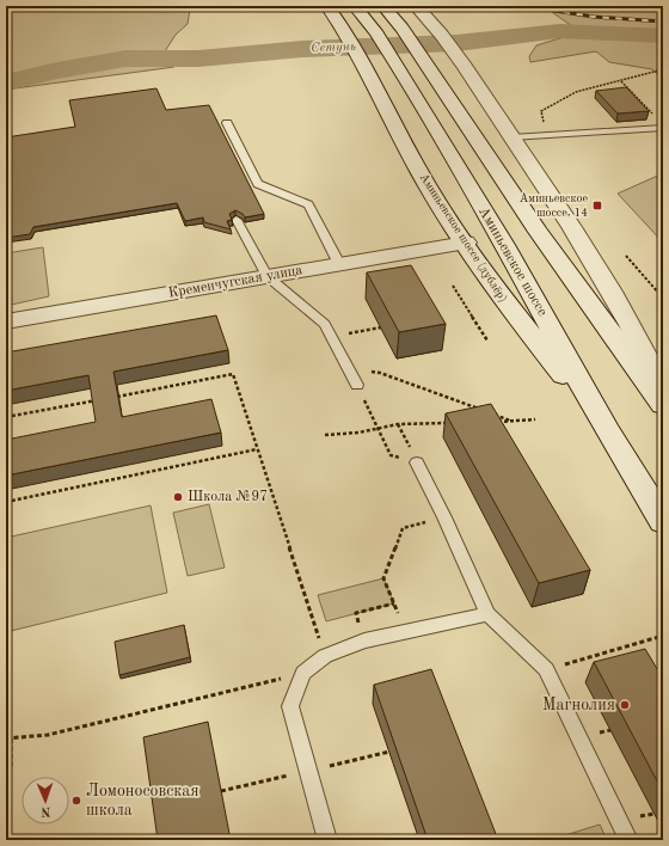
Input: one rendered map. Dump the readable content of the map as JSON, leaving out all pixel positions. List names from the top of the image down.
{
  "streets": {
    "main road": ["Аминьевское шоссе (дублёр)", "Аминьевское шоссе", "Кременчугская улица"]
  },
  "crossings": [
    ["Аминьевское шоссе (дублёр)", "Аминьевское шоссе"],
    ["Аминьевское шоссе (дублёр)", "Кременчугская улица"]
  ],
  "water": ["Сетунь"],
  "places": {
    "transit": ["Аминьевское шоссе, 14"],
    "other": ["Школа №97", "Магнолия", "Ломоносовская школа"]
  },
  "north": "bottom"
}
